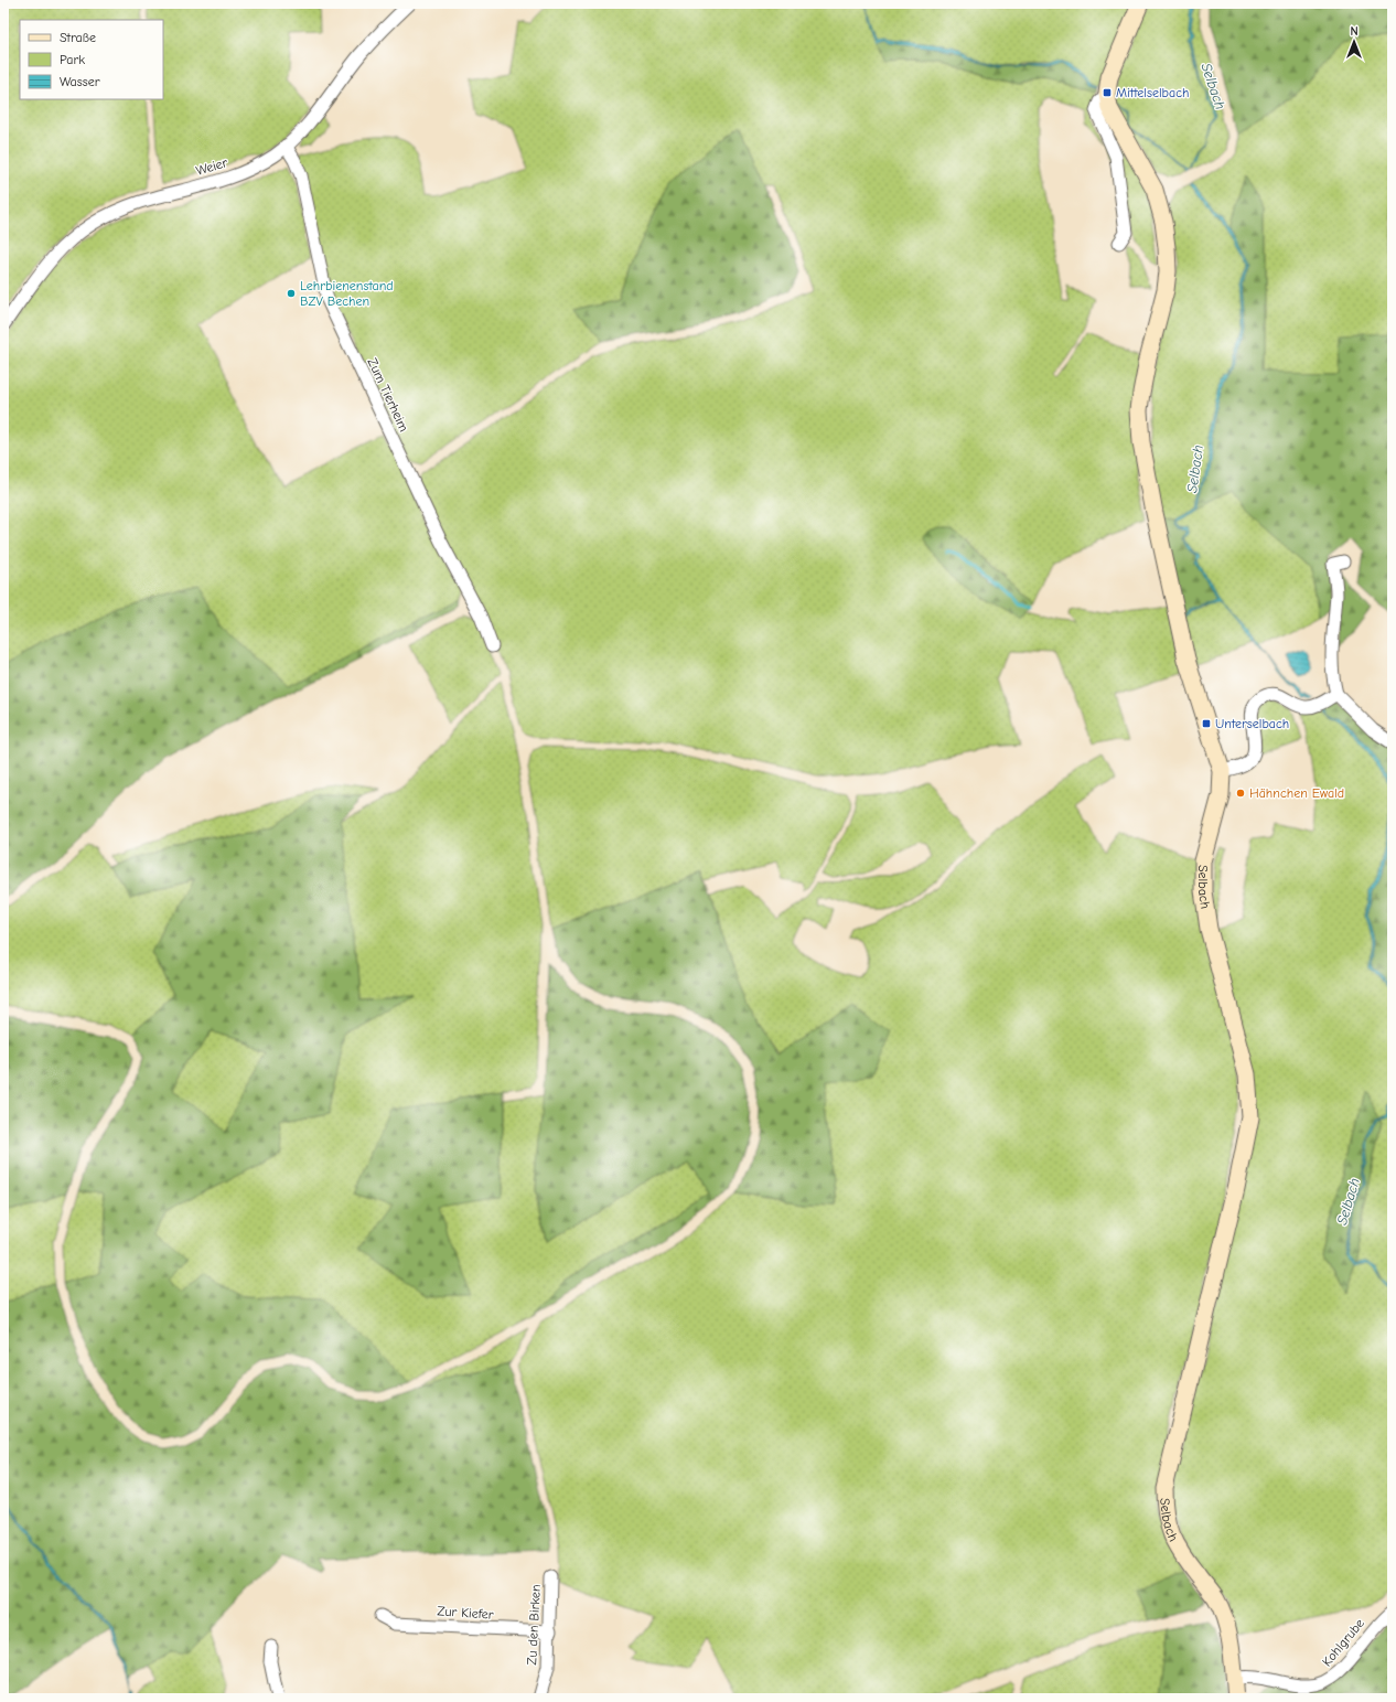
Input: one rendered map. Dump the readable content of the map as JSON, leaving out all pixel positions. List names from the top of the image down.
{
  "streets": {
    "street": [
      "Weier",
      "Zum Tierheim",
      "Selbach",
      "Zur Kiefer",
      "Zu den Birken",
      "Kohlgrube"
    ]
  },
  "crossings": [
    ["Weier", "Zum Tierheim"],
    ["Selbach", "Kohlgrube"],
    ["Zur Kiefer", "Zu den Birken"]
  ],
  "water": ["Selbach"],
  "places": {
    "transit": ["Mittelselbach", "Unterselbach"],
    "other": ["Lehrbienenstand BZV Bechen", "Hähnchen Ewald"]
  },
  "legend": ["Straße", "Park", "Wasser"],
  "north": "top"
}
